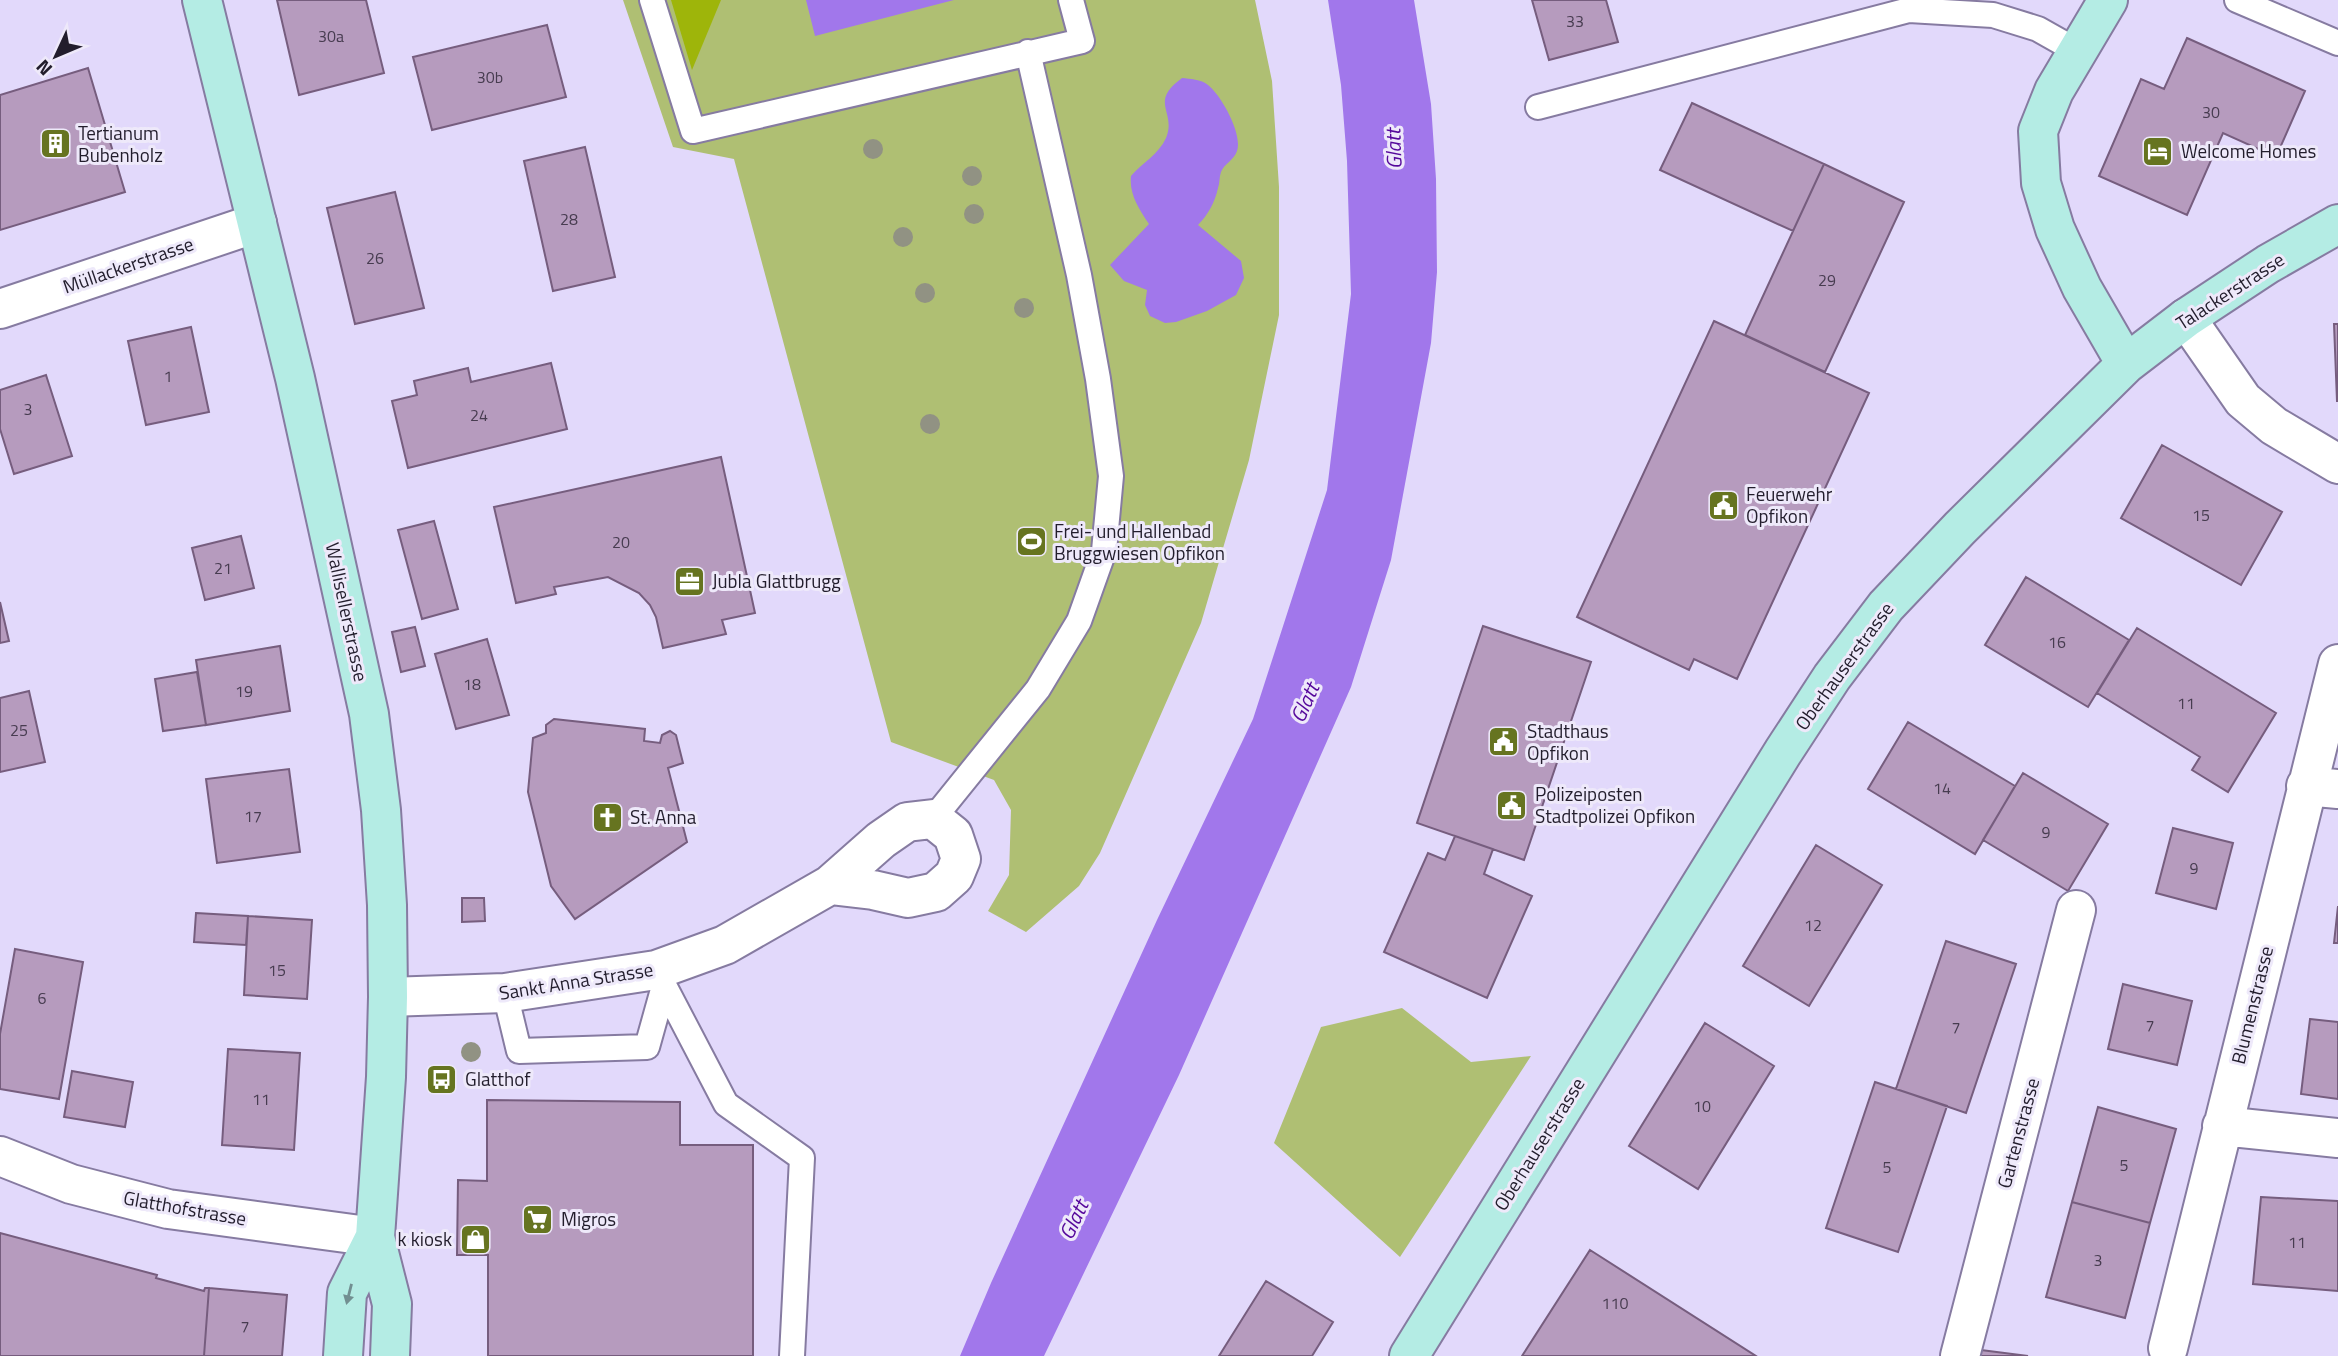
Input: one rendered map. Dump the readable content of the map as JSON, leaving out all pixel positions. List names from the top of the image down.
{
  "streets": {
    "street": [
      "Müllackerstrasse",
      "Talackerstrasse",
      "Wallisellerstrasse",
      "Oberhauserstrasse",
      "Sankt Anna Strasse",
      "Blumenstrasse",
      "Gartenstrasse",
      "Glatthofstrasse"
    ]
  },
  "crossings": [
    ["Müllackerstrasse", "Wallisellerstrasse"],
    ["Talackerstrasse", "Oberhauserstrasse"],
    ["Wallisellerstrasse", "Sankt Anna Strasse"],
    ["Wallisellerstrasse", "Glatthofstrasse"]
  ],
  "water": ["Glatt"],
  "places": {
    "building": ["Tertianum Bubenholz"],
    "hotel": ["Welcome Homes"],
    "public building": ["Feuerwehr Opfikon", "Stadthaus Opfikon", "Polizeiposten Stadtpolizei Opfikon"],
    "sports": ["Frei- und Hallenbad Bruggwiesen Opfikon"],
    "office": ["Jubla Glattbrugg"],
    "church": ["St. Anna"],
    "bus stop": ["Glatthof"],
    "supermarket": ["Migros"],
    "shop": ["k kiosk"]
  },
  "house_numbers": [
    "33",
    "30a",
    "30b",
    "30",
    "28",
    "26",
    "29",
    "1",
    "3",
    "24",
    "15",
    "20",
    "21",
    "16",
    "18",
    "19",
    "11",
    "25",
    "14",
    "17",
    "9",
    "9",
    "12",
    "15",
    "6",
    "7",
    "7",
    "11",
    "10",
    "5",
    "5",
    "11",
    "3",
    "110",
    "7"
  ],
  "north": "bottom left"
}
